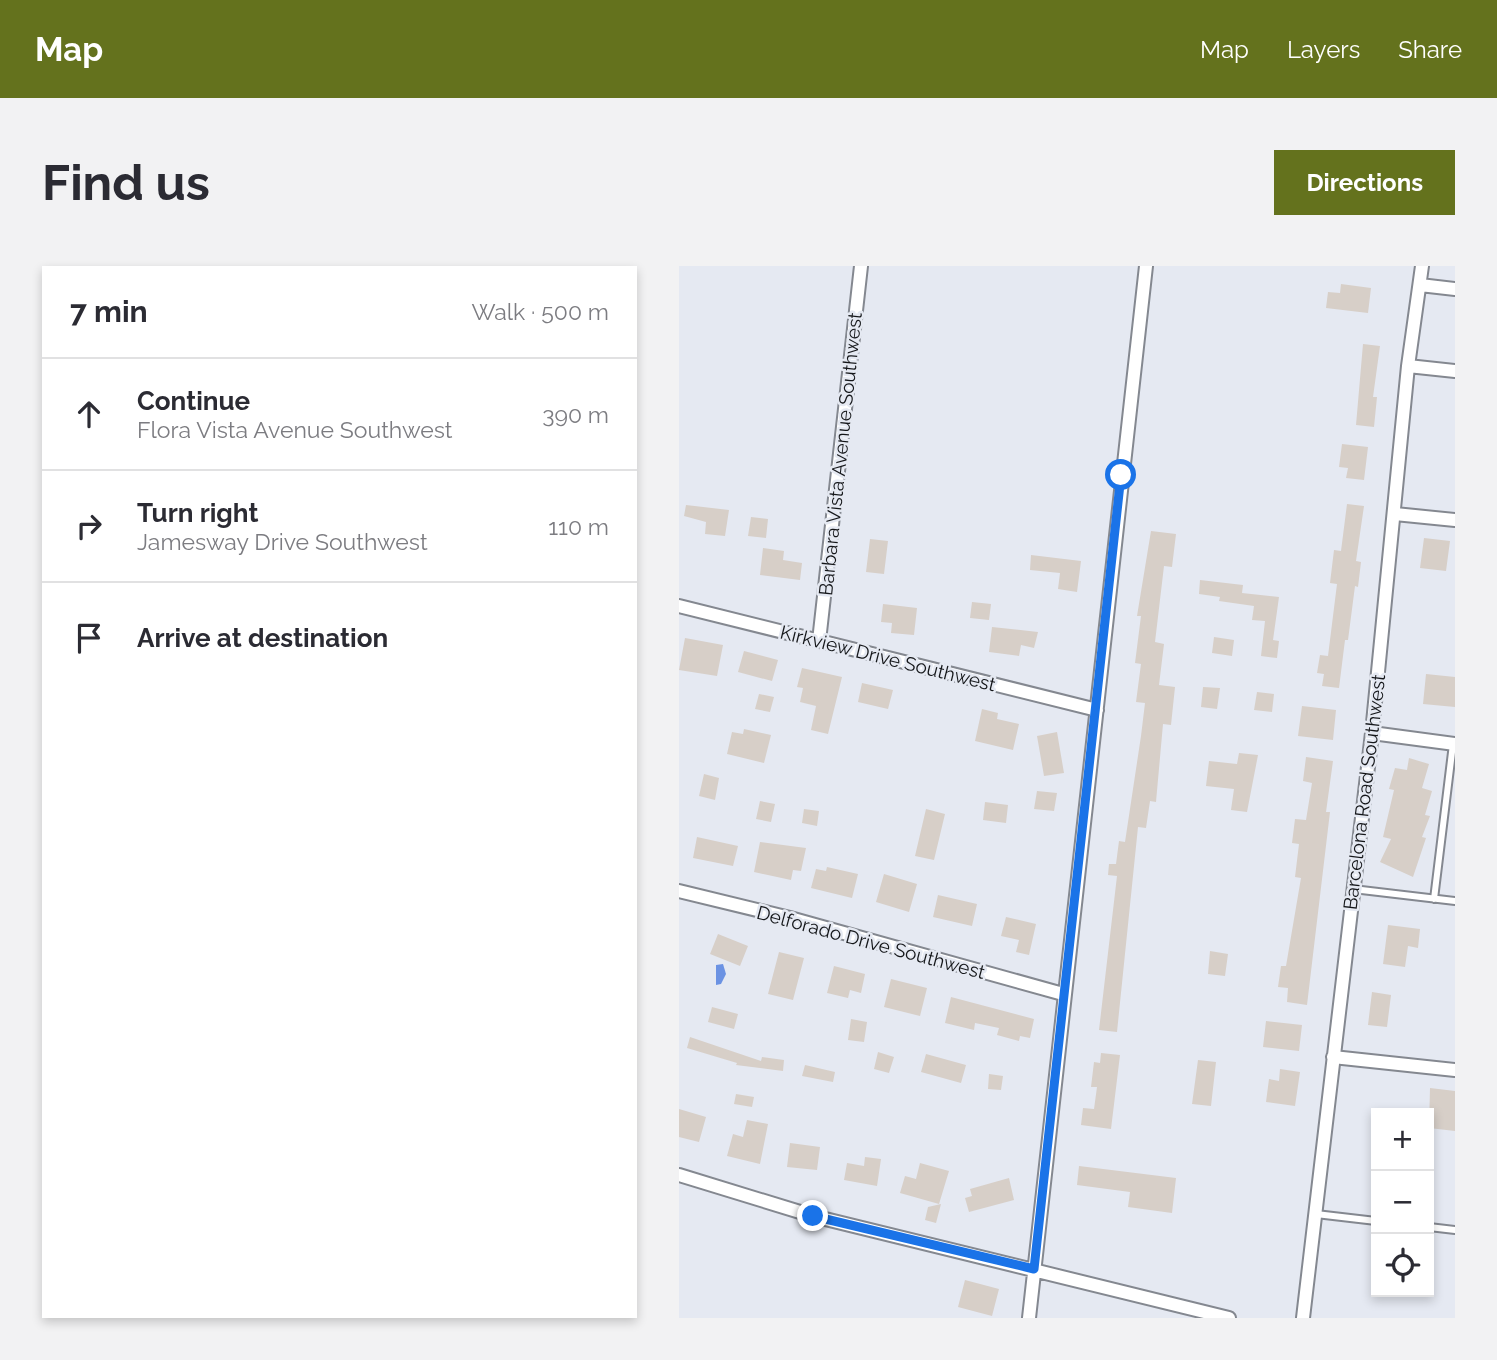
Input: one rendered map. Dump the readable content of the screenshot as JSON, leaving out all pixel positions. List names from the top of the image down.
{
  "streets": {
    "street": [
      "Barbara Vista Avenue Southwest",
      "Kirkview Drive Southwest",
      "Barcelona Road Southwest",
      "Delforado Drive Southwest"
    ]
  },
  "crossings": [
    ["Barbara Vista Avenue Southwest", "Kirkview Drive Southwest"]
  ],
  "page": {
    "header": "Map",
    "nav": ["Map", "Layers", "Share"],
    "buttons": "Directions",
    "title": "Find us",
    "heading": ["7 min", "Walk · 500 m"],
    "list": [
      ["Continue", "Flora Vista Avenue Southwest", "390 m"],
      ["Turn right", "Jamesway Drive Southwest", "110 m"],
      "Arrive at destination"
    ],
    "map_buttons": ["+", "−"]
  }
}
